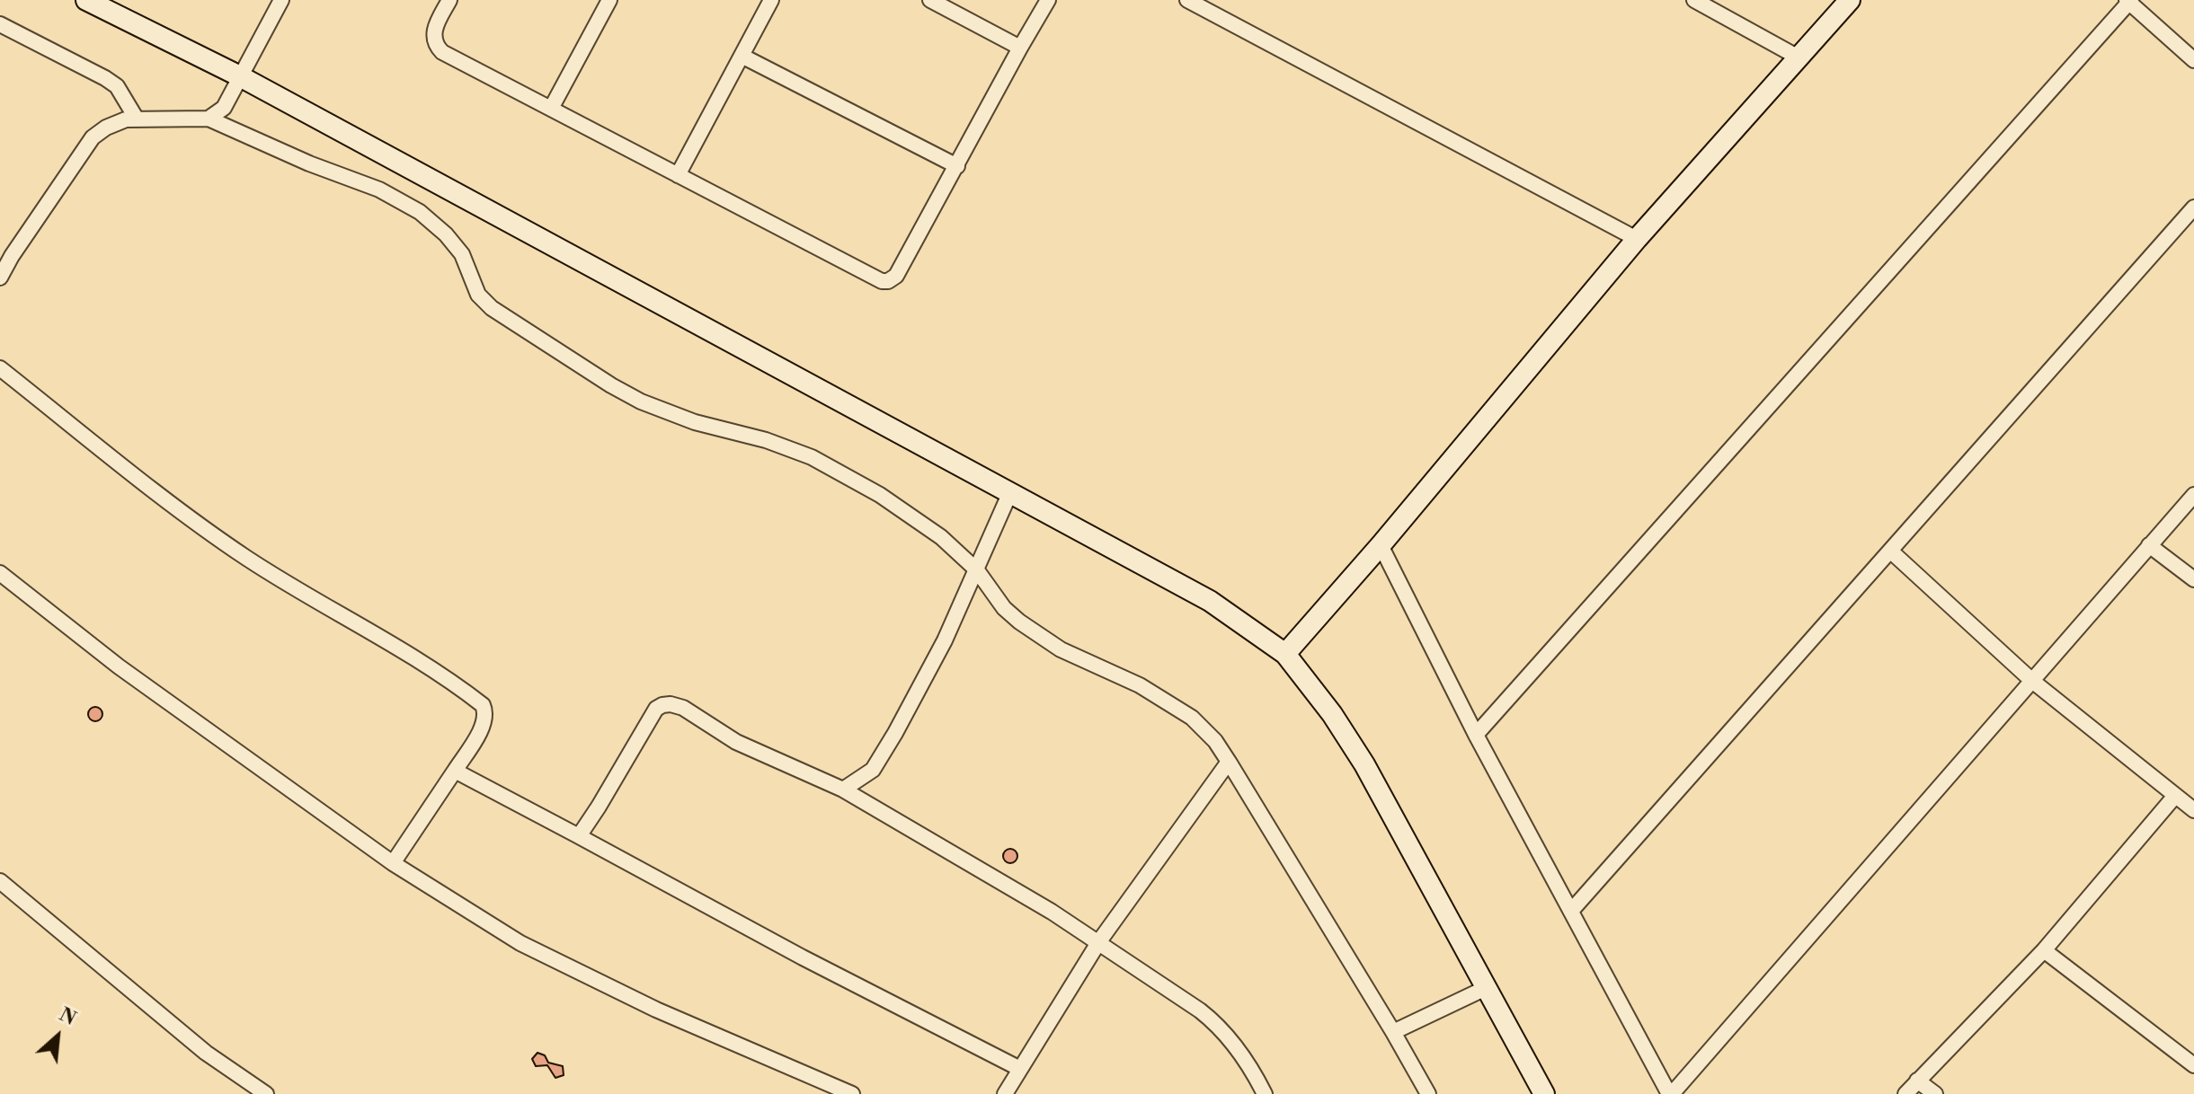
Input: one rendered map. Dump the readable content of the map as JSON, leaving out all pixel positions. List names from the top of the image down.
{
  "north": "top right"
}
